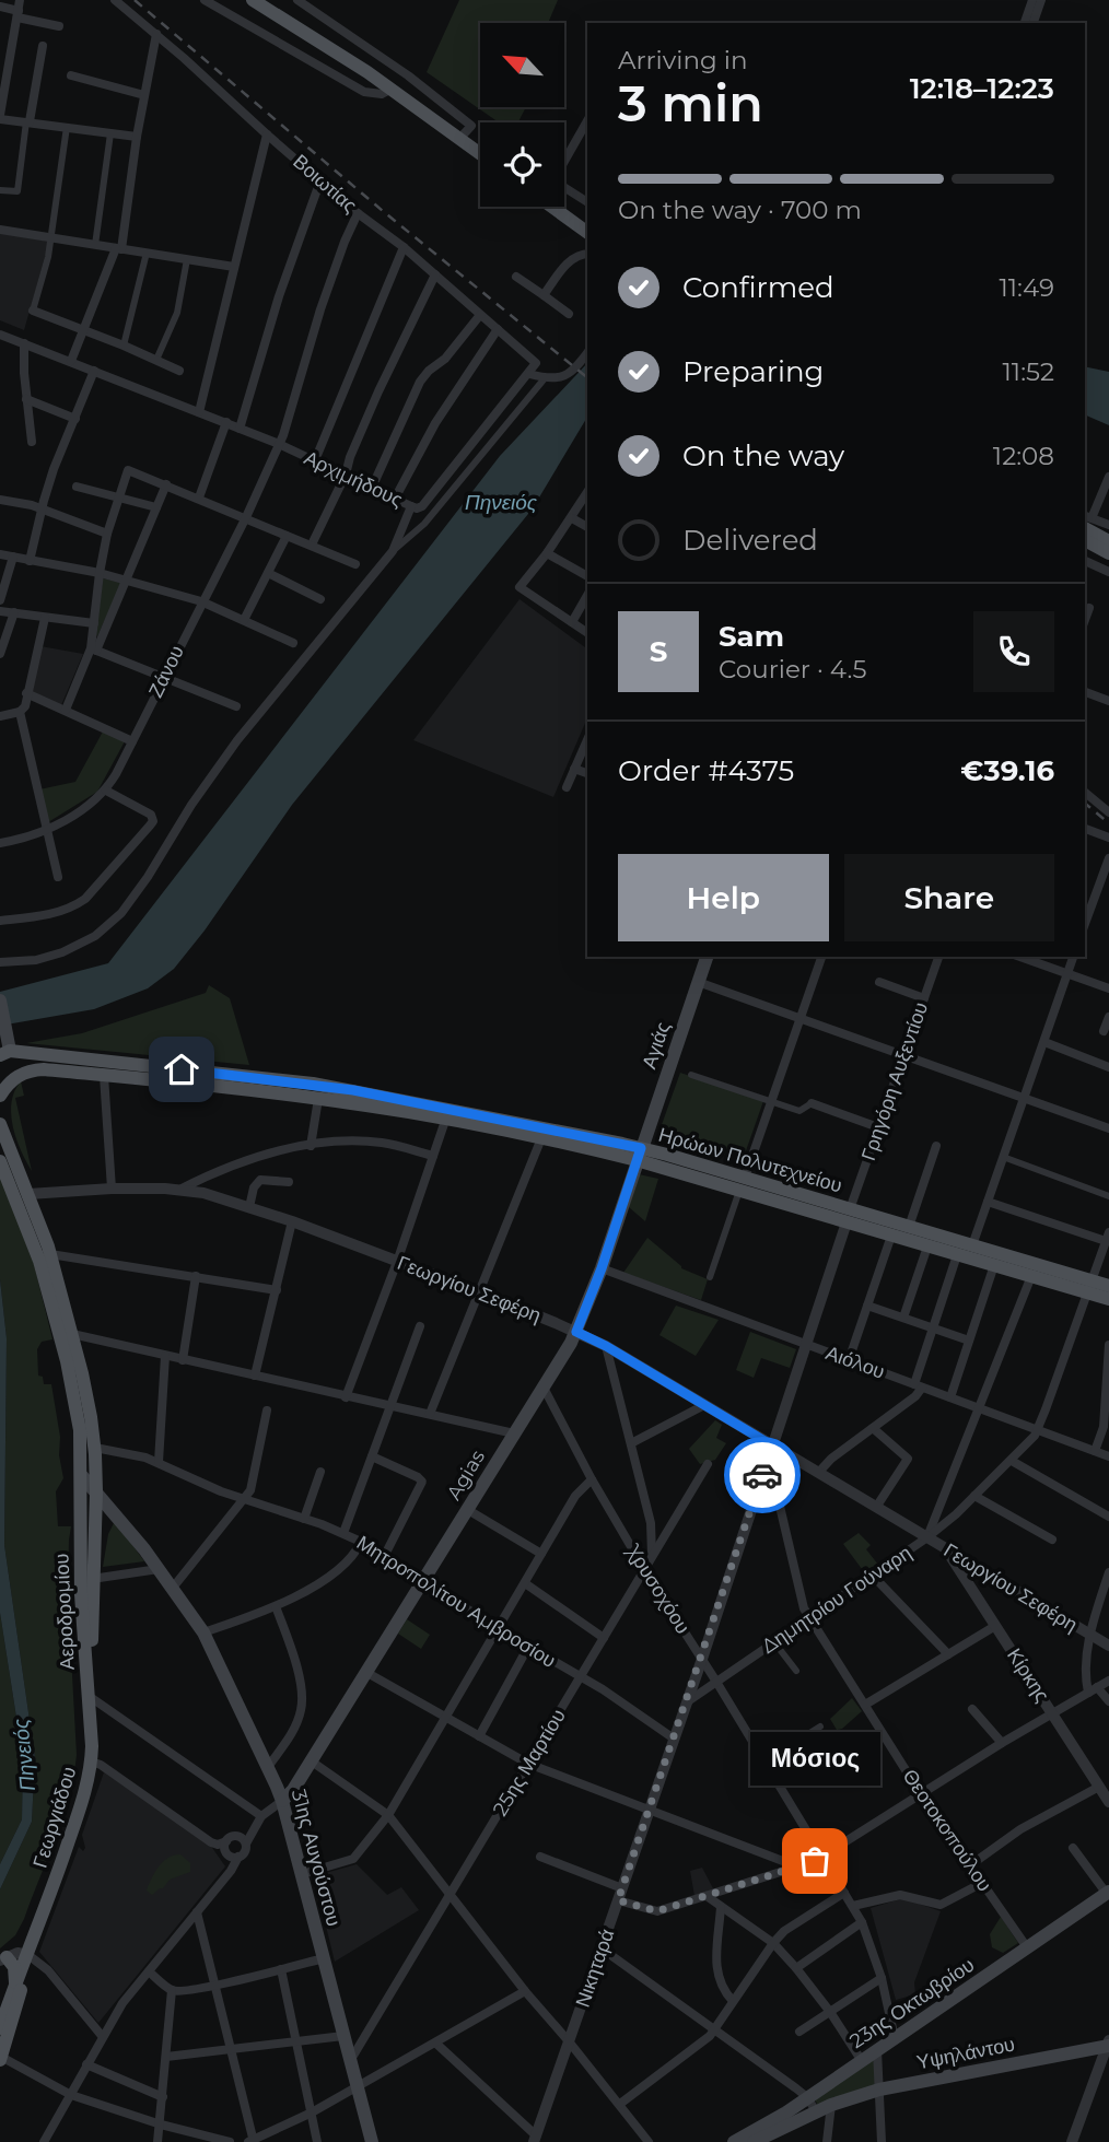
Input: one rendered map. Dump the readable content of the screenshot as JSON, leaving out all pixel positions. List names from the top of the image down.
{
  "streets": {
    "main road": [
      "Αγιάς",
      "Ηρώων Πολυτεχνείου",
      "Agias",
      "Αεροδρομίου",
      "Γεωργιάδου",
      "31ης Αυγούστου",
      "23ης Οκτωβρίου",
      "Υψηλάντου"
    ],
    "street": [
      "Βοιωτίας",
      "Αρχιμήδους",
      "Ζάνου",
      "Γρηγόρη Αυξεντίου",
      "Γεωργίου Σεφέρη",
      "Αιόλου",
      "Χρυσοχόου",
      "Δημητρίου Γούναρη",
      "Μητροπολίτου Αμβροσίου",
      "Κίρκης",
      "25ης Μαρτίου",
      "Θεοτοκοπούλου",
      "Νικηταρά"
    ]
  },
  "crossings": [
    ["Βοιωτίας", "Ζάνου"],
    ["Αρχιμήδους", "Ζάνου"],
    ["Αγιάς", "Ηρώων Πολυτεχνείου"],
    ["Αγιάς", "Agias"],
    ["Γρηγόρη Αυξεντίου", "Ηρώων Πολυτεχνείου"],
    ["Γρηγόρη Αυξεντίου", "Γεωργίου Σεφέρη"],
    ["Γρηγόρη Αυξεντίου", "Αιόλου"],
    ["Γρηγόρη Αυξεντίου", "Νικηταρά"],
    ["Ηρώων Πολυτεχνείου", "Agias"],
    ["Ηρώων Πολυτεχνείου", "Δημητρίου Γούναρη"],
    ["Γεωργίου Σεφέρη", "Agias"],
    ["Γεωργίου Σεφέρη", "Δημητρίου Γούναρη"],
    ["Γεωργίου Σεφέρη", "Αεροδρομίου"],
    ["Γεωργίου Σεφέρη", "Κίρκης"],
    ["Γεωργίου Σεφέρη", "Νικηταρά"],
    ["Αιόλου", "Agias"],
    ["Αιόλου", "Δημητρίου Γούναρη"],
    ["Agias", "Χρυσοχόου"],
    ["Agias", "Μητροπολίτου Αμβροσίου"],
    ["Agias", "31ης Αυγούστου"],
    ["Χρυσοχόου", "Δημητρίου Γούναρη"],
    ["Χρυσοχόου", "25ης Μαρτίου"],
    ["Χρυσοχόου", "Νικηταρά"],
    ["Χρυσοχόου", "23ης Οκτωβρίου"],
    ["Δημητρίου Γούναρη", "Θεοτοκοπούλου"],
    ["Δημητρίου Γούναρη", "Νικηταρά"],
    ["Μητροπολίτου Αμβροσίου", "Αεροδρομίου"],
    ["Μητροπολίτου Αμβροσίου", "25ης Μαρτίου"],
    ["Μητροπολίτου Αμβροσίου", "Νικηταρά"],
    ["Αεροδρομίου", "Γεωργιάδου"],
    ["Αεροδρομίου", "31ης Αυγούστου"],
    ["25ης Μαρτίου", "31ης Αυγούστου"],
    ["Θεοτοκοπούλου", "Νικηταρά"],
    ["Θεοτοκοπούλου", "23ης Οκτωβρίου"]
  ],
  "water": ["Πηνειός"],
  "places": ["Μόσιος"],
  "north": "top left",
  "page": {
    "heading": ["3 min", "Arriving in", "12:18–12:23"],
    "panel": [
      "Sam",
      "Courier · 4.5",
      "Order #4375",
      "€39.16"
    ],
    "bar": "On the way · 700 m",
    "list": [
      ["Confirmed", "11:49"],
      ["Preparing", "11:52"],
      ["On the way", "12:08"],
      "Delivered"
    ],
    "round": "S",
    "buttons": ["Help", "Share"],
    "bubble": "Μόσιος"
  }
}
